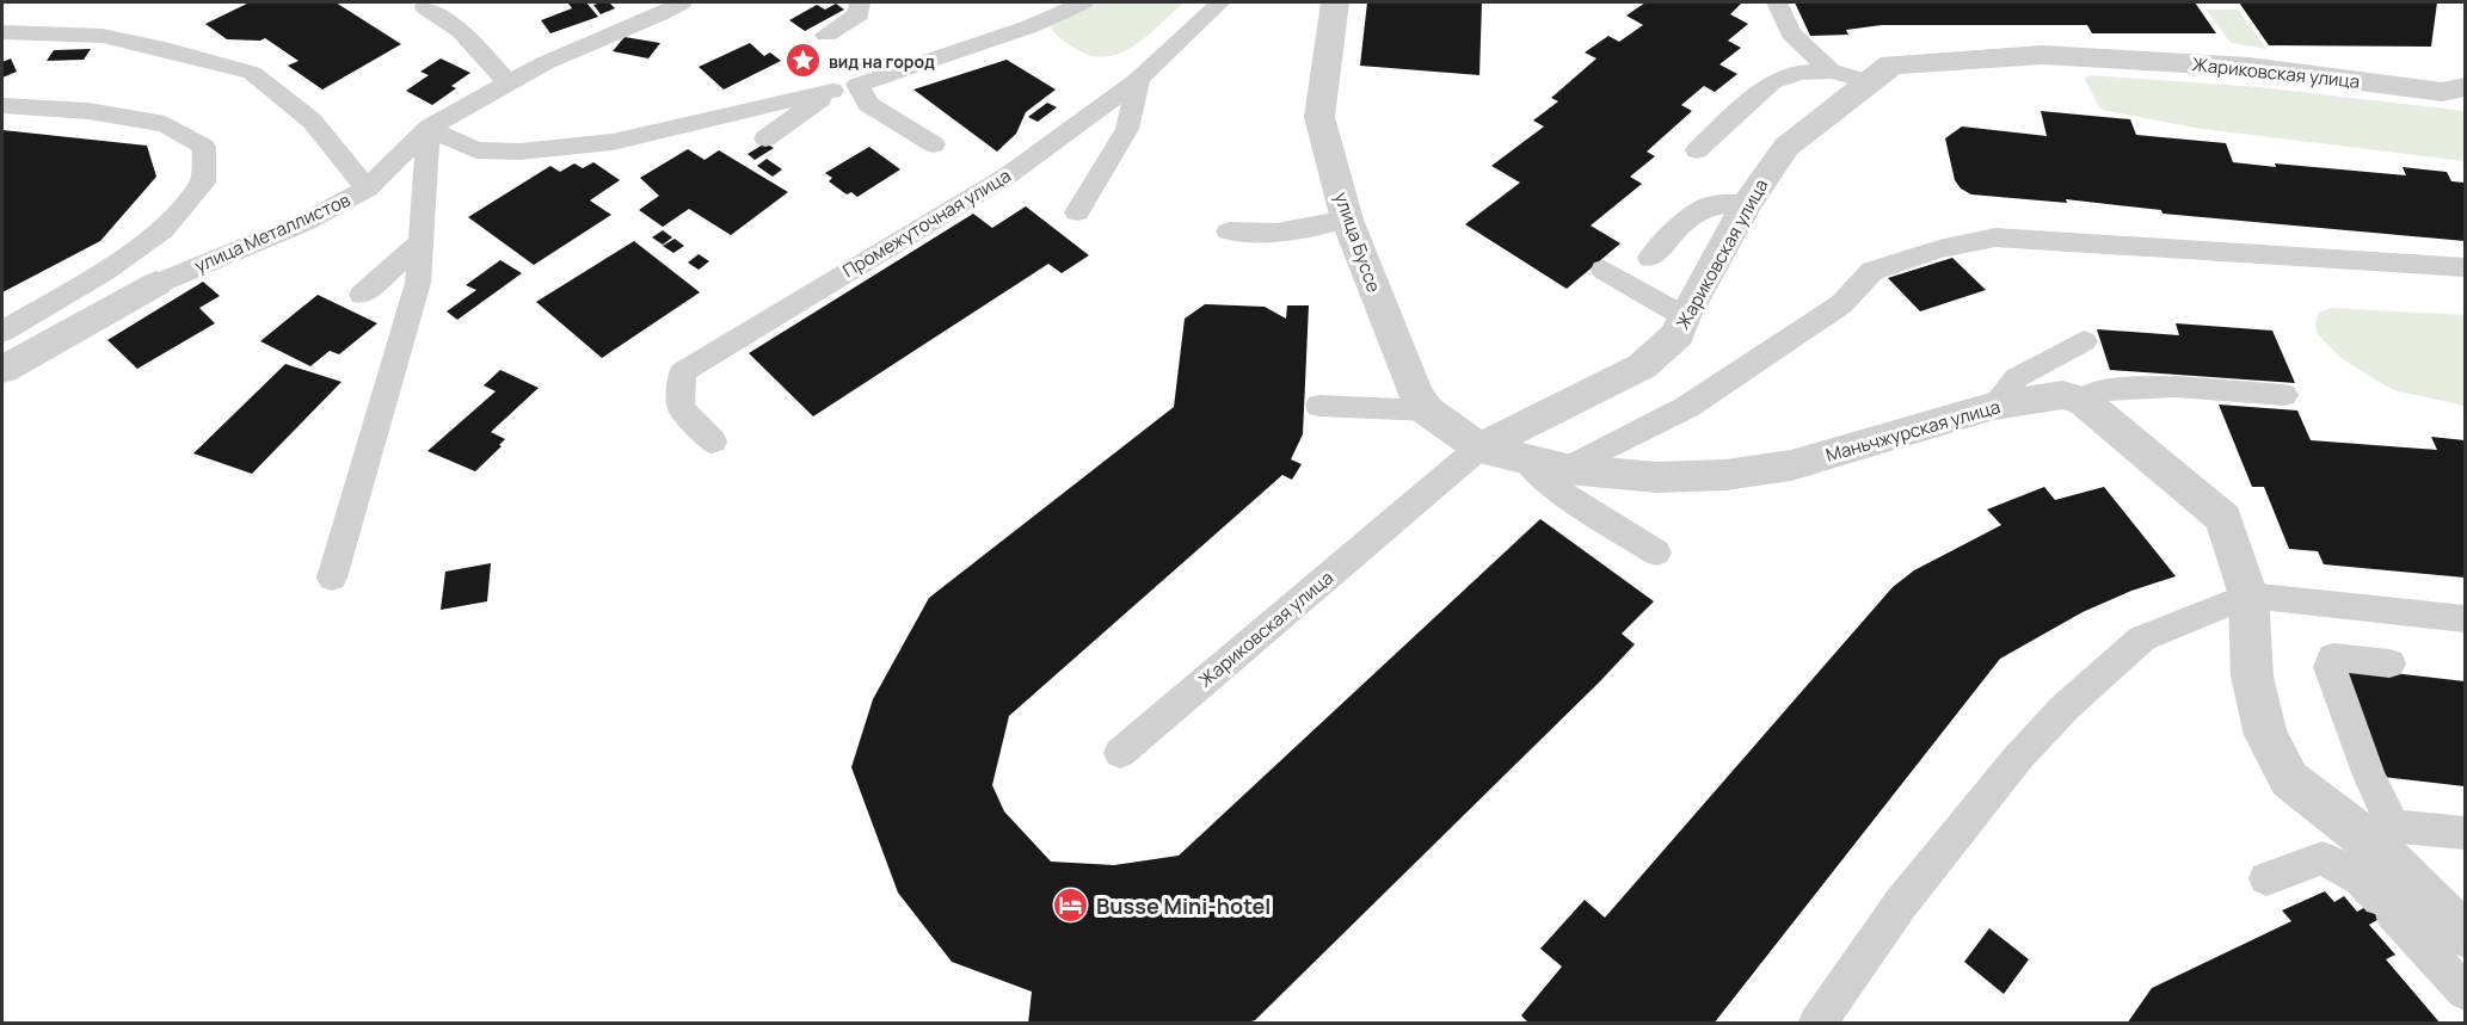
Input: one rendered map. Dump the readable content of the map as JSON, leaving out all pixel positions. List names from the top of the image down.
{
  "streets": {
    "street": [
      "Жариковская улица",
      "улица Металлистов",
      "улица Буссе",
      "Маньчжурская улица"
    ],
    "lane": ["Промежуточная улица"]
  },
  "crossings": [
    ["Жариковская улица", "улица Буссе"],
    ["Жариковская улица", "Маньчжурская улица"],
    ["улица Буссе", "Маньчжурская улица"]
  ],
  "places": {
    "place": ["вид на город"],
    "hotel": ["Busse Mini-hotel"]
  }
}
